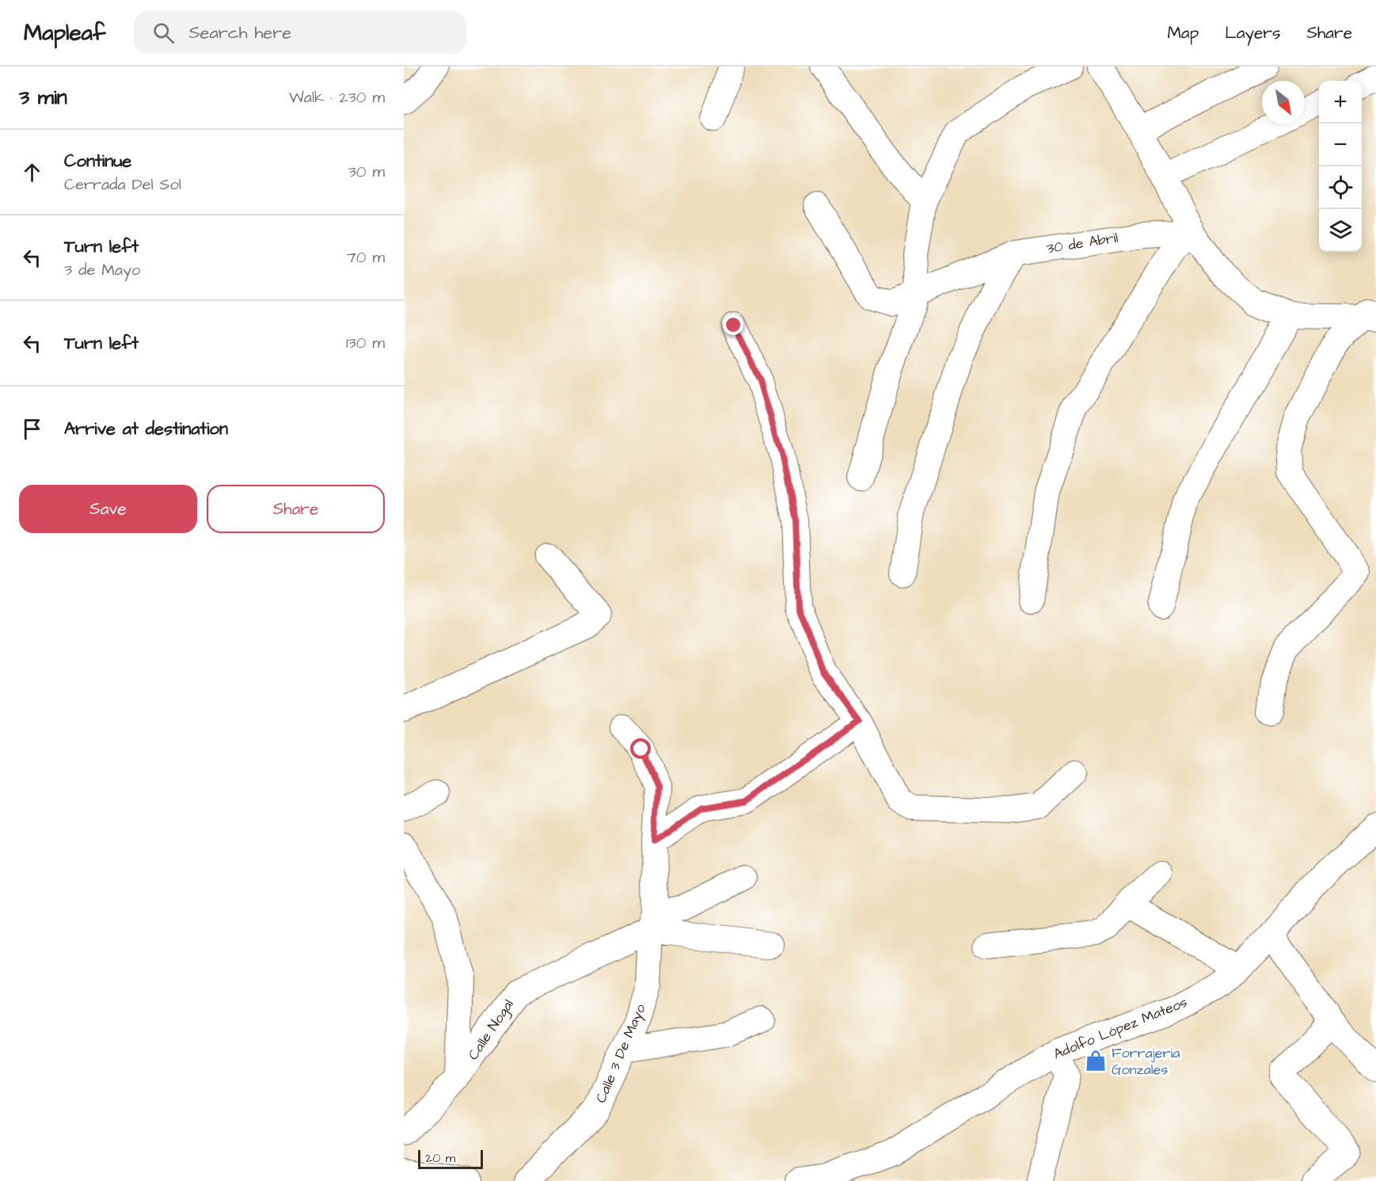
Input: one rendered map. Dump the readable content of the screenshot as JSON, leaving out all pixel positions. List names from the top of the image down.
{
  "streets": {
    "street": [
      "30 de Abril",
      "Adolfo López Mateos",
      "Calle Nogal",
      "Calle 3 De Mayo"
    ]
  },
  "crossings": [
    ["Calle Nogal", "Calle 3 De Mayo"]
  ],
  "places": {
    "shop": ["Forrajeria Gonzales"]
  },
  "scale_bar": "20 m",
  "north": "bottom right",
  "page": {
    "header": "Mapleaf",
    "search": "Search here",
    "nav": ["Map", "Layers", "Share"],
    "heading": ["3 min", "Walk · 230 m"],
    "map_buttons": ["+", "−"],
    "list": [
      ["Continue", "Cerrada Del Sol", "30 m"],
      ["Turn left", "3 de Mayo", "70 m"],
      ["Turn left", "130 m"],
      "Arrive at destination"
    ],
    "buttons": ["Save", "Share"],
    "scale": "20 m"
  }
}
